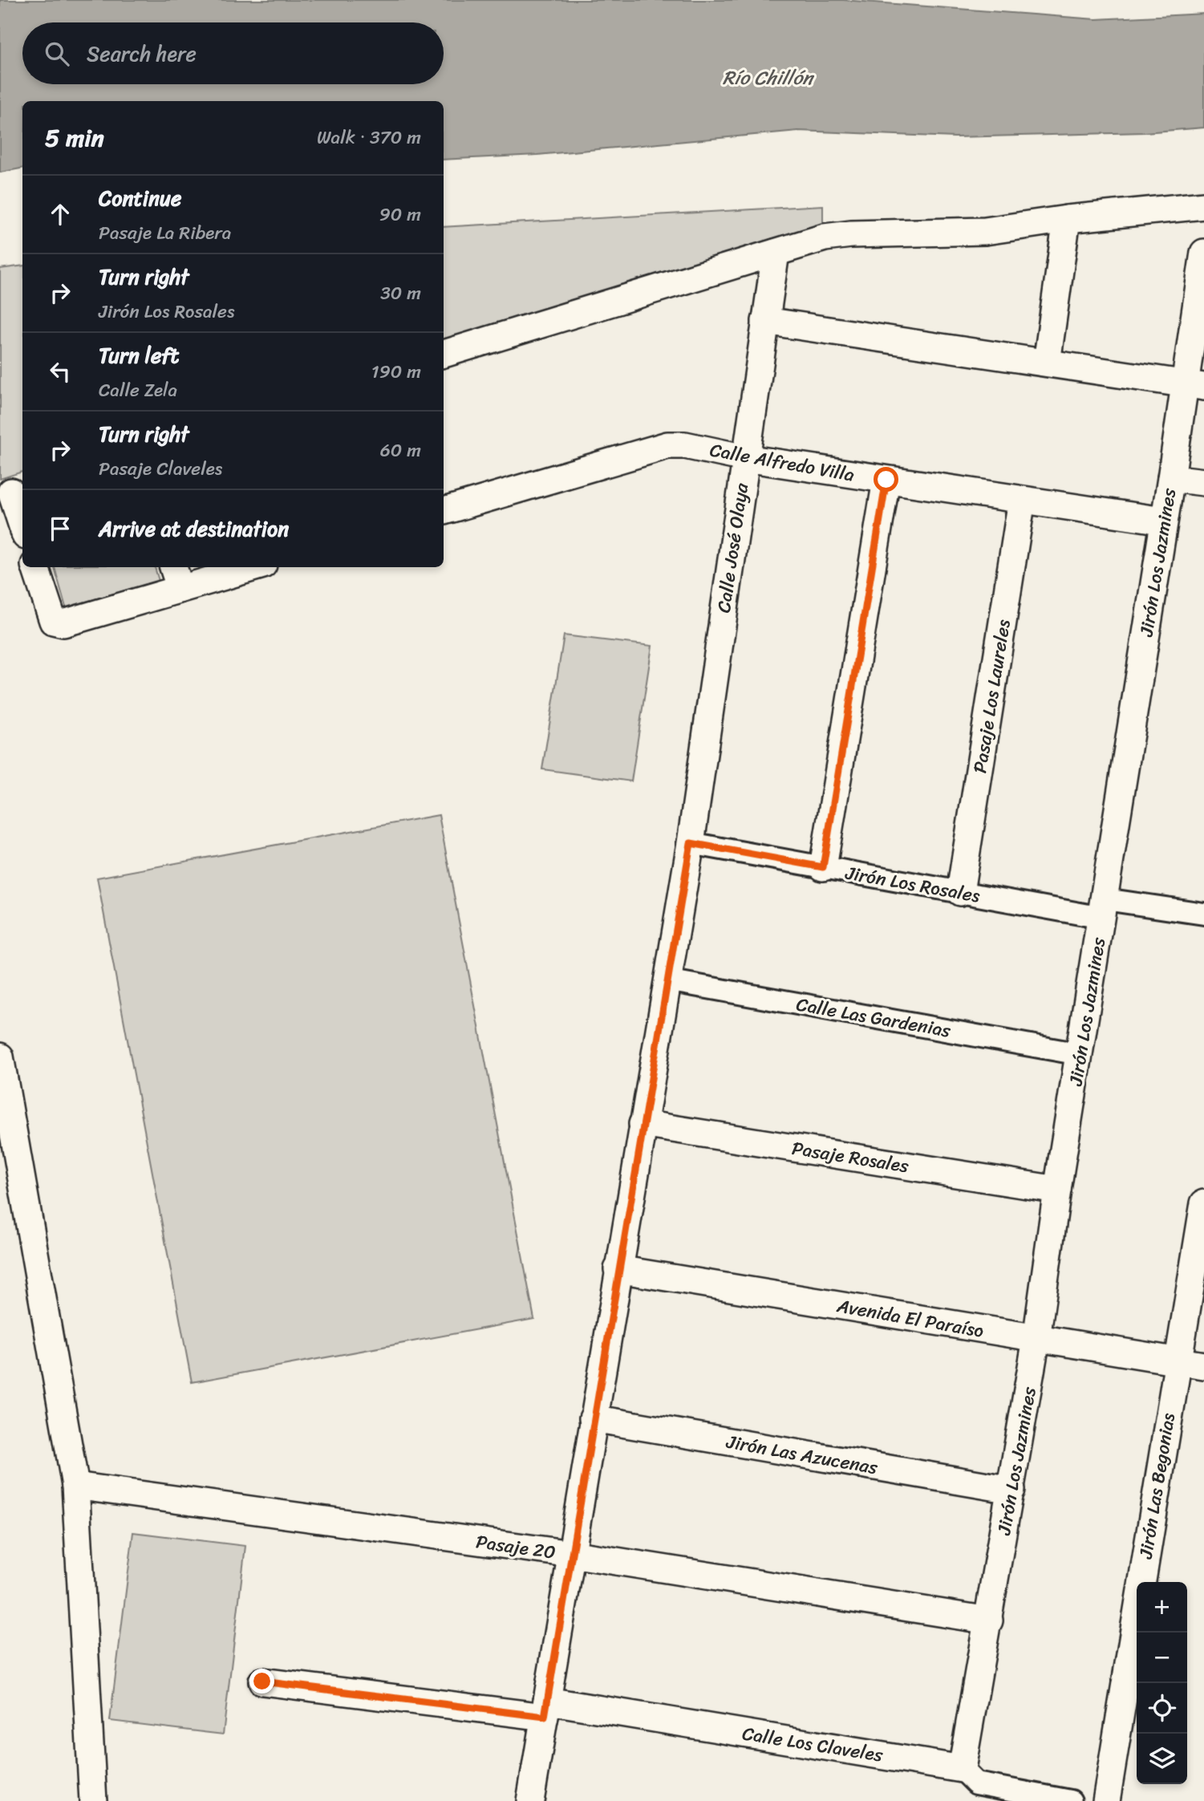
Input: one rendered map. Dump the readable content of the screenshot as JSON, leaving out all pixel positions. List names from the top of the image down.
{
  "streets": {
    "street": [
      "Calle Alfredo Villa",
      "Calle José Olaya",
      "Jirón Los Jazmines",
      "Pasaje Los Laureles",
      "Jirón Los Rosales",
      "Calle Las Gardenias",
      "Pasaje Rosales",
      "Avenida El Paraíso",
      "Jirón Las Azucenas",
      "Jirón Las Begonias",
      "Pasaje 20",
      "Calle Los Claveles"
    ]
  },
  "crossings": [
    ["Calle Alfredo Villa", "Calle José Olaya"],
    ["Calle Alfredo Villa", "Jirón Los Jazmines"],
    ["Calle Alfredo Villa", "Pasaje Los Laureles"],
    ["Calle José Olaya", "Jirón Los Rosales"],
    ["Calle José Olaya", "Calle Las Gardenias"],
    ["Calle José Olaya", "Pasaje Rosales"],
    ["Calle José Olaya", "Avenida El Paraíso"],
    ["Calle José Olaya", "Jirón Las Azucenas"],
    ["Calle José Olaya", "Pasaje 20"],
    ["Calle José Olaya", "Calle Los Claveles"],
    ["Jirón Los Jazmines", "Jirón Los Rosales"],
    ["Jirón Los Jazmines", "Calle Las Gardenias"],
    ["Jirón Los Jazmines", "Pasaje Rosales"],
    ["Jirón Los Jazmines", "Avenida El Paraíso"],
    ["Jirón Los Jazmines", "Jirón Las Azucenas"],
    ["Jirón Los Jazmines", "Pasaje 20"],
    ["Jirón Los Jazmines", "Calle Los Claveles"],
    ["Pasaje Los Laureles", "Jirón Los Rosales"],
    ["Avenida El Paraíso", "Jirón Las Begonias"]
  ],
  "water": ["Río Chillón"],
  "page": {
    "search": "Search here",
    "heading": ["5 min", "Walk · 370 m"],
    "list": [
      ["Continue", "Pasaje La Ribera", "90 m"],
      ["Turn right", "Jirón Los Rosales", "30 m"],
      ["Turn left", "Calle Zela", "190 m"],
      ["Turn right", "Pasaje Claveles", "60 m"],
      "Arrive at destination"
    ],
    "map_buttons": ["+", "−"]
  }
}
